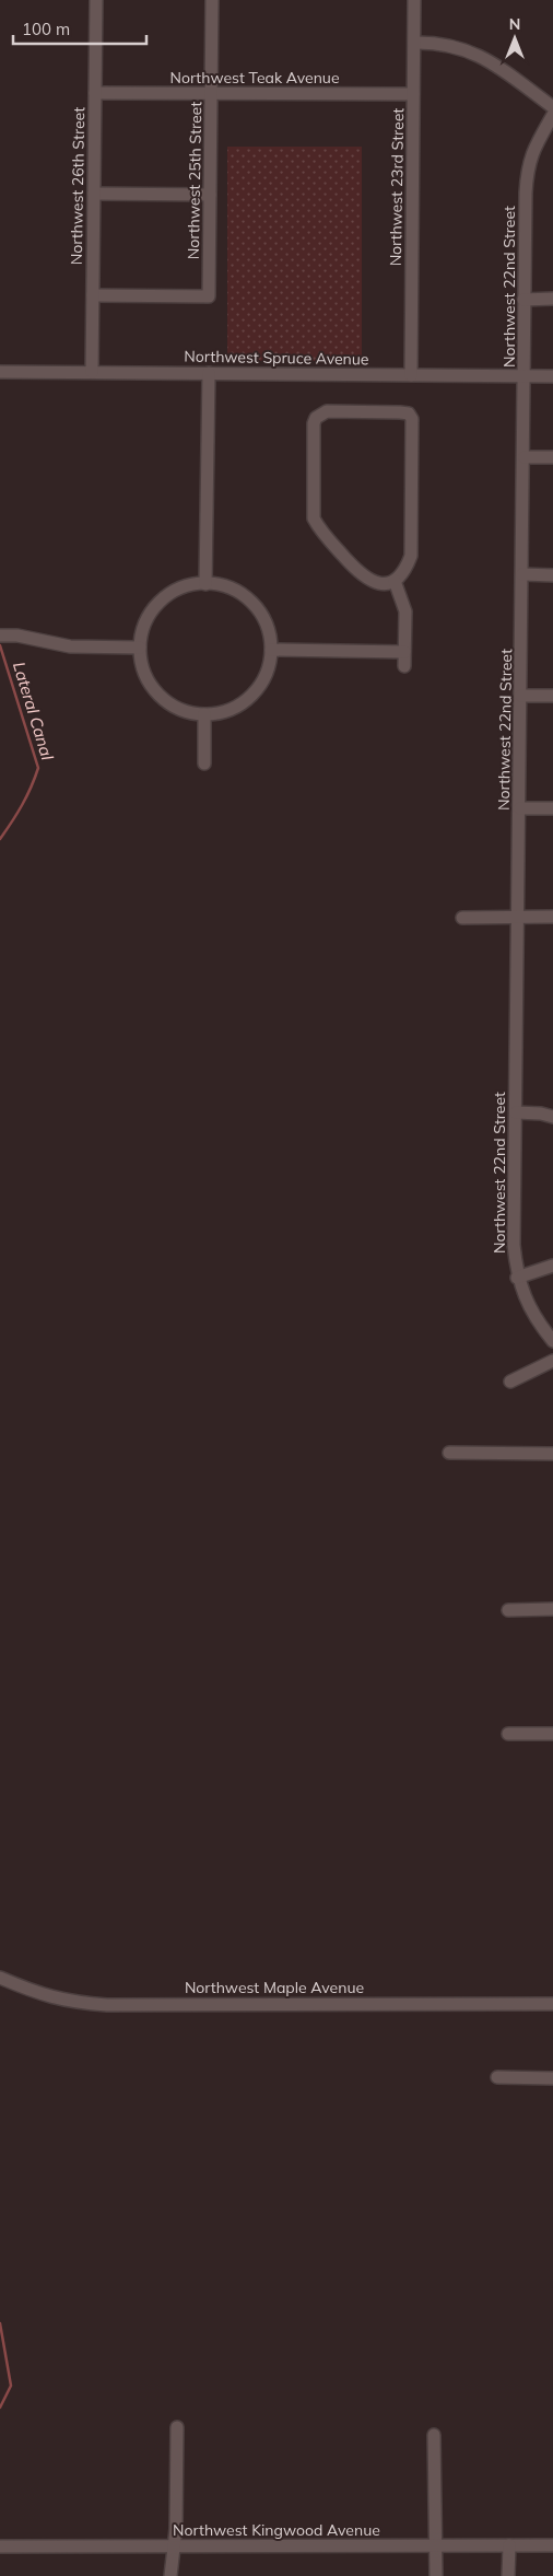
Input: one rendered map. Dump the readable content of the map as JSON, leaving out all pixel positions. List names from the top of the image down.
{
  "streets": {
    "street": [
      "Northwest Teak Avenue",
      "Northwest 25th Street",
      "Northwest 26th Street",
      "Northwest 23rd Street",
      "Northwest 22nd Street",
      "Northwest Spruce Avenue",
      "Northwest Maple Avenue",
      "Northwest Kingwood Avenue"
    ]
  },
  "crossings": [
    ["Northwest Teak Avenue", "Northwest 25th Street"],
    ["Northwest Teak Avenue", "Northwest 26th Street"],
    ["Northwest Teak Avenue", "Northwest 23rd Street"],
    ["Northwest 25th Street", "Northwest 26th Street"],
    ["Northwest 26th Street", "Northwest Spruce Avenue"],
    ["Northwest 23rd Street", "Northwest Spruce Avenue"],
    ["Northwest 22nd Street", "Northwest Spruce Avenue"]
  ],
  "water": ["Lateral Canal"],
  "scale_bar": "100 m",
  "north": "top"
}
